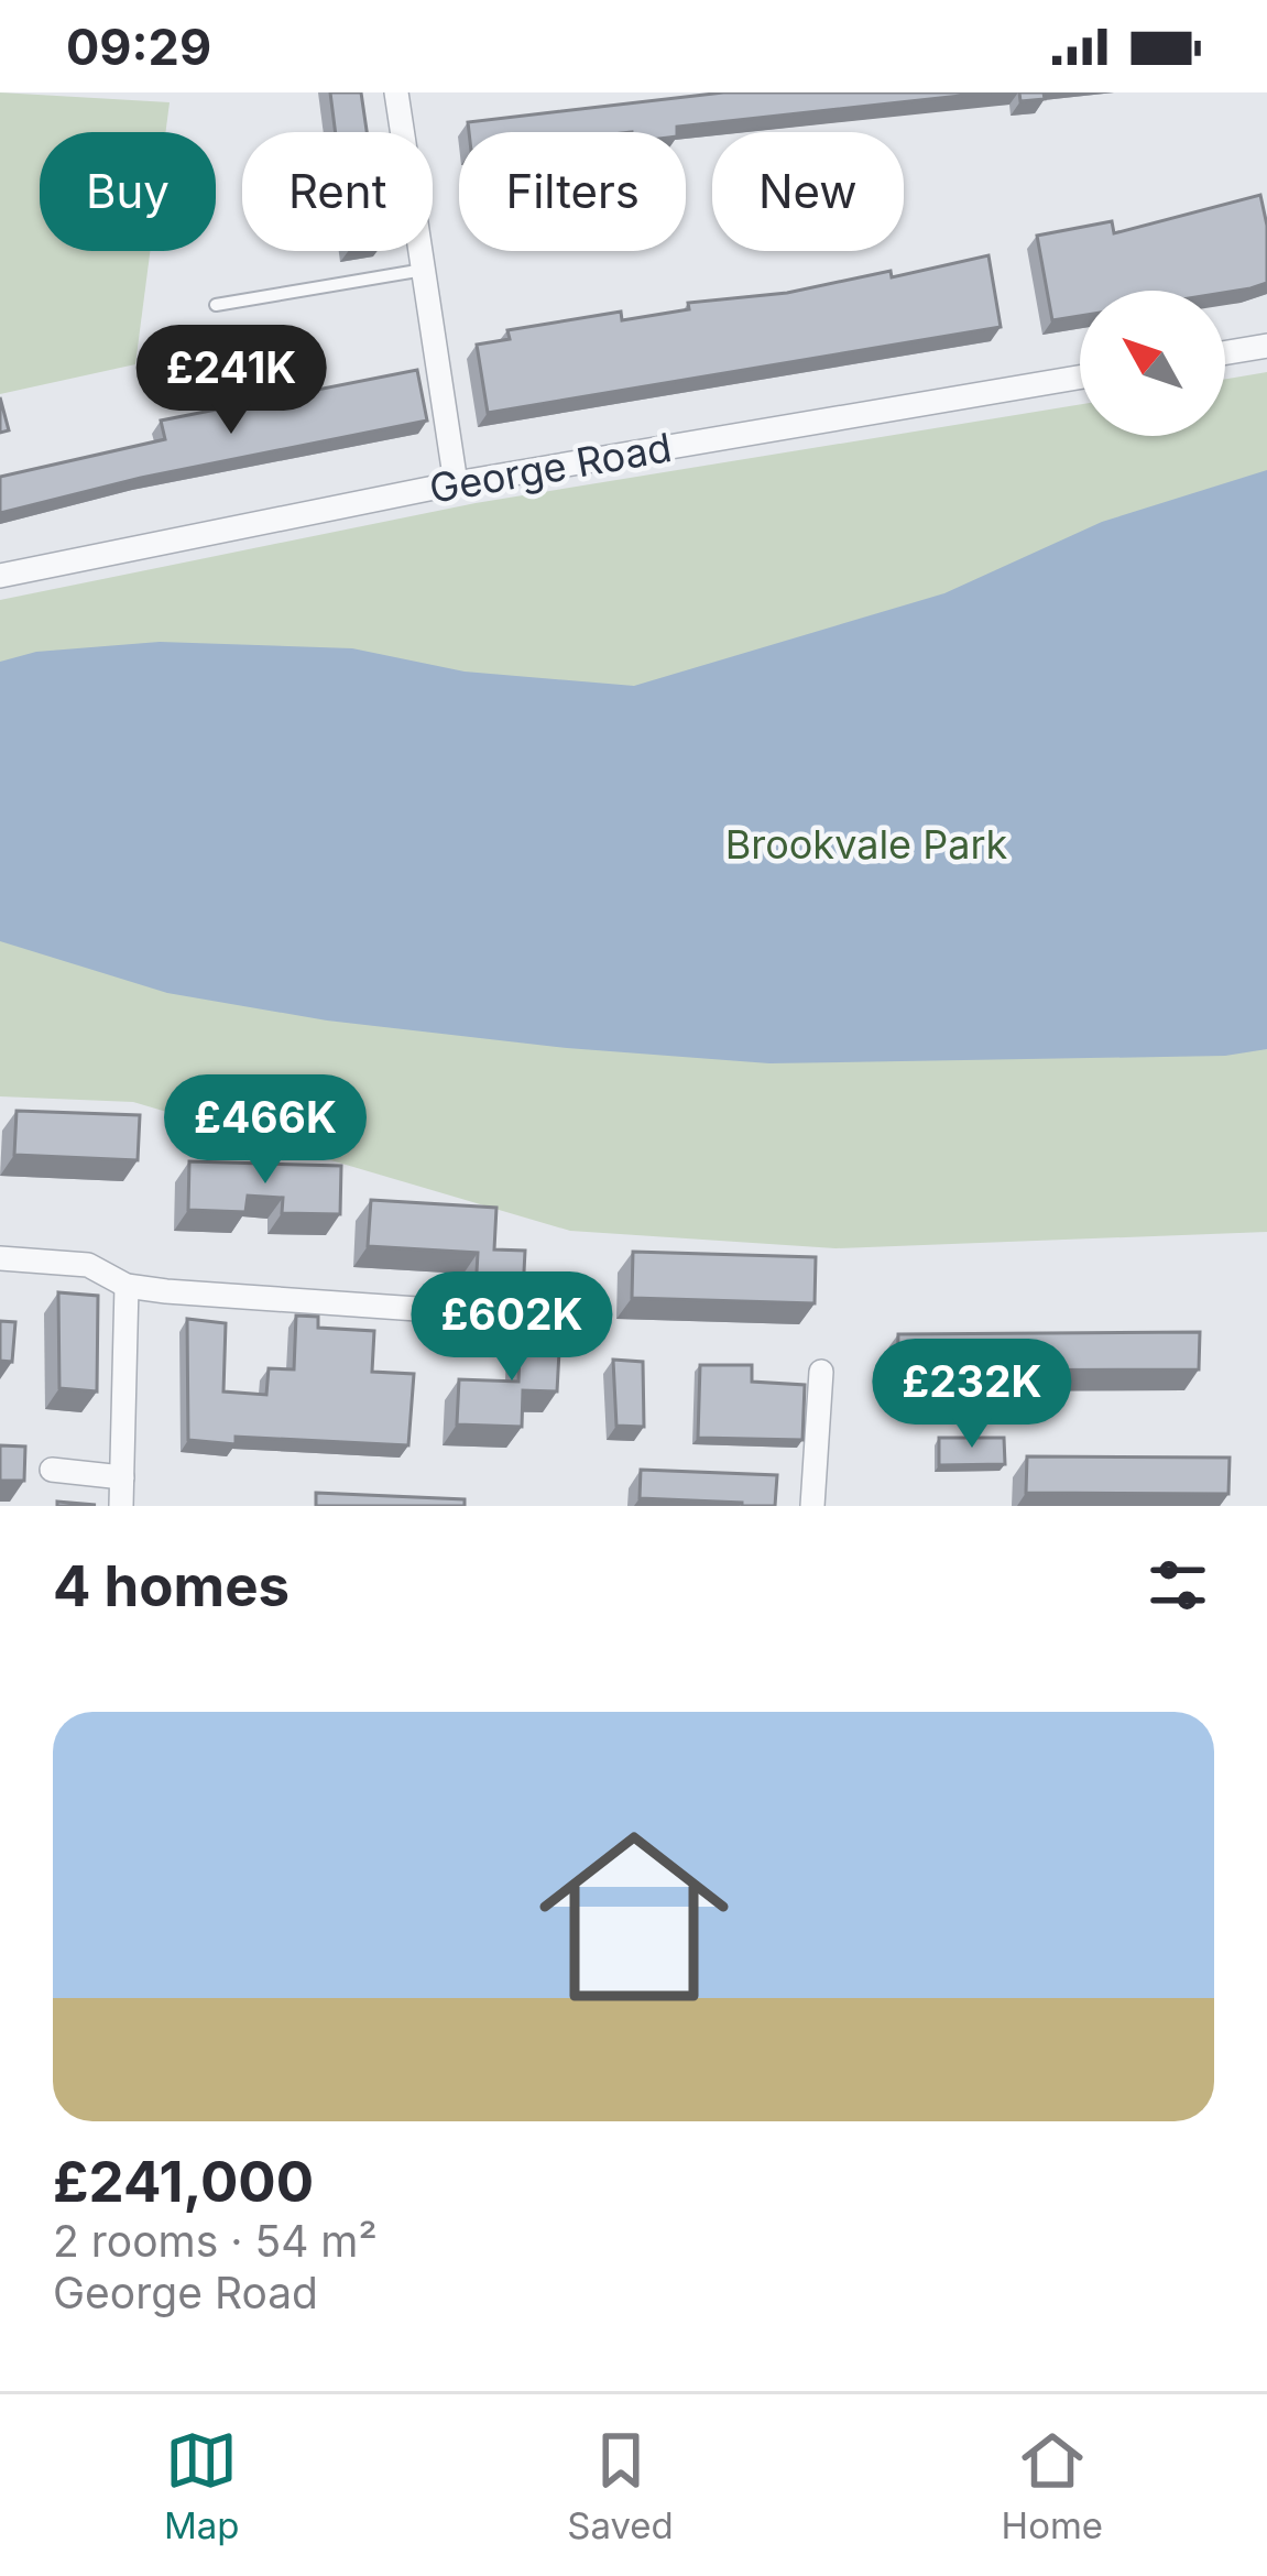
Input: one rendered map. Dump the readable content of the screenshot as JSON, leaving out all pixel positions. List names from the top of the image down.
{
  "streets": {
    "street": ["George Road"]
  },
  "parks": ["Brookvale Park"],
  "north": "top left",
  "page": {
    "status": "09:29",
    "chip": [
      "Buy",
      "Rent",
      "Filters",
      "New"
    ],
    "price": [
      "£241K",
      "£466K",
      "£602K",
      "£232K"
    ],
    "heading": "4 homes",
    "list": [
      {
        "name": "£241,000",
        "note": "2 rooms · 54 m² · George Road"
      }
    ],
    "tabs": ["Map", "Saved", "Home"]
  }
}
